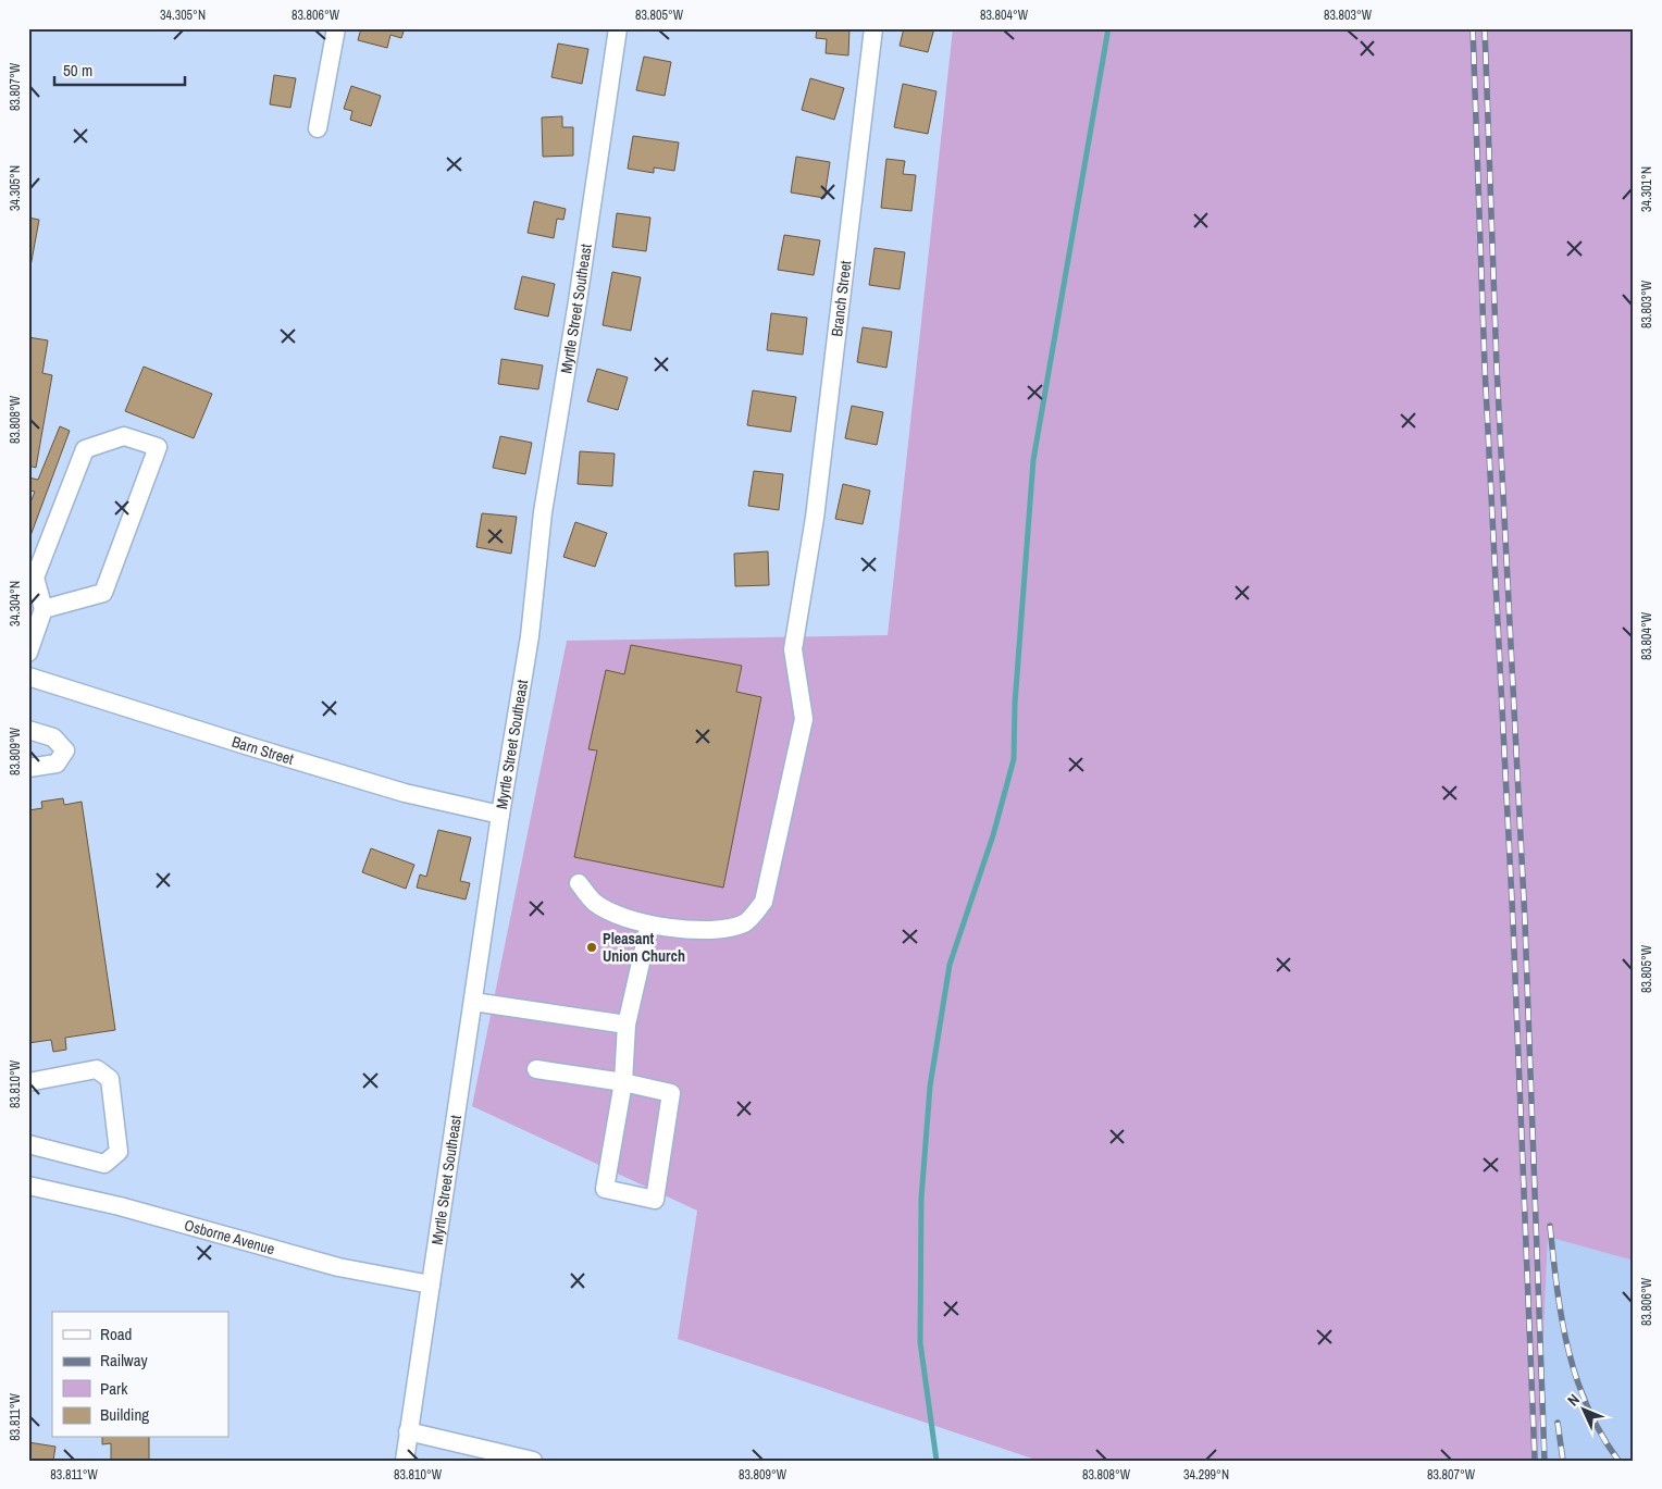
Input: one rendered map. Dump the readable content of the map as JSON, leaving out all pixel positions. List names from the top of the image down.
{
  "streets": {
    "street": [
      "Branch Street",
      "Myrtle Street Southeast",
      "Barn Street",
      "Osborne Avenue"
    ]
  },
  "crossings": [
    ["Myrtle Street Southeast", "Barn Street"],
    ["Myrtle Street Southeast", "Osborne Avenue"]
  ],
  "places": ["Pleasant Union Church"],
  "legend": [
    "Road",
    "Railway",
    "Park",
    "Building"
  ],
  "scale_bar": "50 m",
  "north": "top left",
  "coordinates": [
    "34.305°N",
    "83.806°W",
    "83.805°W",
    "83.804°W",
    "83.803°W",
    "83.807°W",
    "34.301°N",
    "83.808°W",
    "34.304°N",
    "83.809°W",
    "83.810°W",
    "83.811°W",
    "34.299°N"
  ]
}
